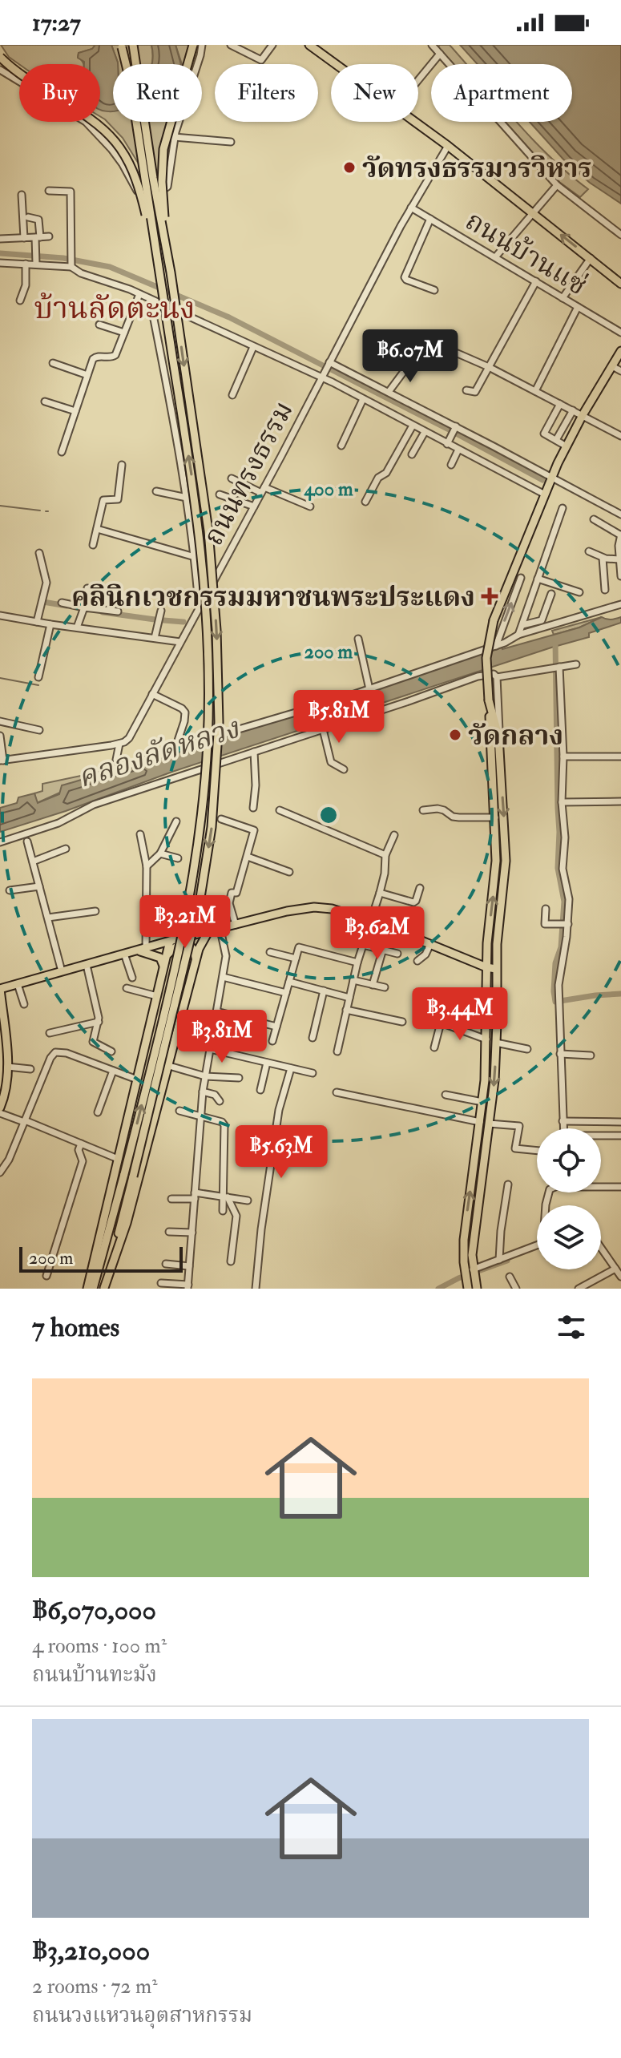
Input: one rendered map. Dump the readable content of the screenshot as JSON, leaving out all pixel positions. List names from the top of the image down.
{
  "streets": {
    "street": ["ถนนบ้านแซ่", "ถนนทรงธรรม"]
  },
  "crossings": [
    ["ถนนบ้านแซ่", "ถนนทรงธรรม"]
  ],
  "districts": ["บ้านลัดตะนง"],
  "water": ["คลองลัดหลวง"],
  "places": {
    "other": ["วัดทรงธรรมวรวิหาร", "วัดกลาง"],
    "health": ["คลินิกเวชกรรมมหาชนพระประแดง"]
  },
  "scale_bar": "200 m",
  "page": {
    "status": "17:27",
    "chip": [
      "Buy",
      "Rent",
      "Filters",
      "New",
      "Apartment"
    ],
    "price": [
      "฿6.07M",
      "฿5.81M",
      "฿3.21M",
      "฿3.62M",
      "฿3.44M",
      "฿3.81M",
      "฿5.63M"
    ],
    "scale": "200 m",
    "heading": "7 homes",
    "list": [
      {
        "name": "฿6,070,000",
        "note": "4 rooms · 100 m² · ถนนบ้านทะมัง"
      },
      {
        "name": "฿3,210,000",
        "note": "2 rooms · 72 m² · ถนนวงแหวนอุตสาหกรรม"
      }
    ]
  },
  "rings": ["400 m", "200 m"]
}
